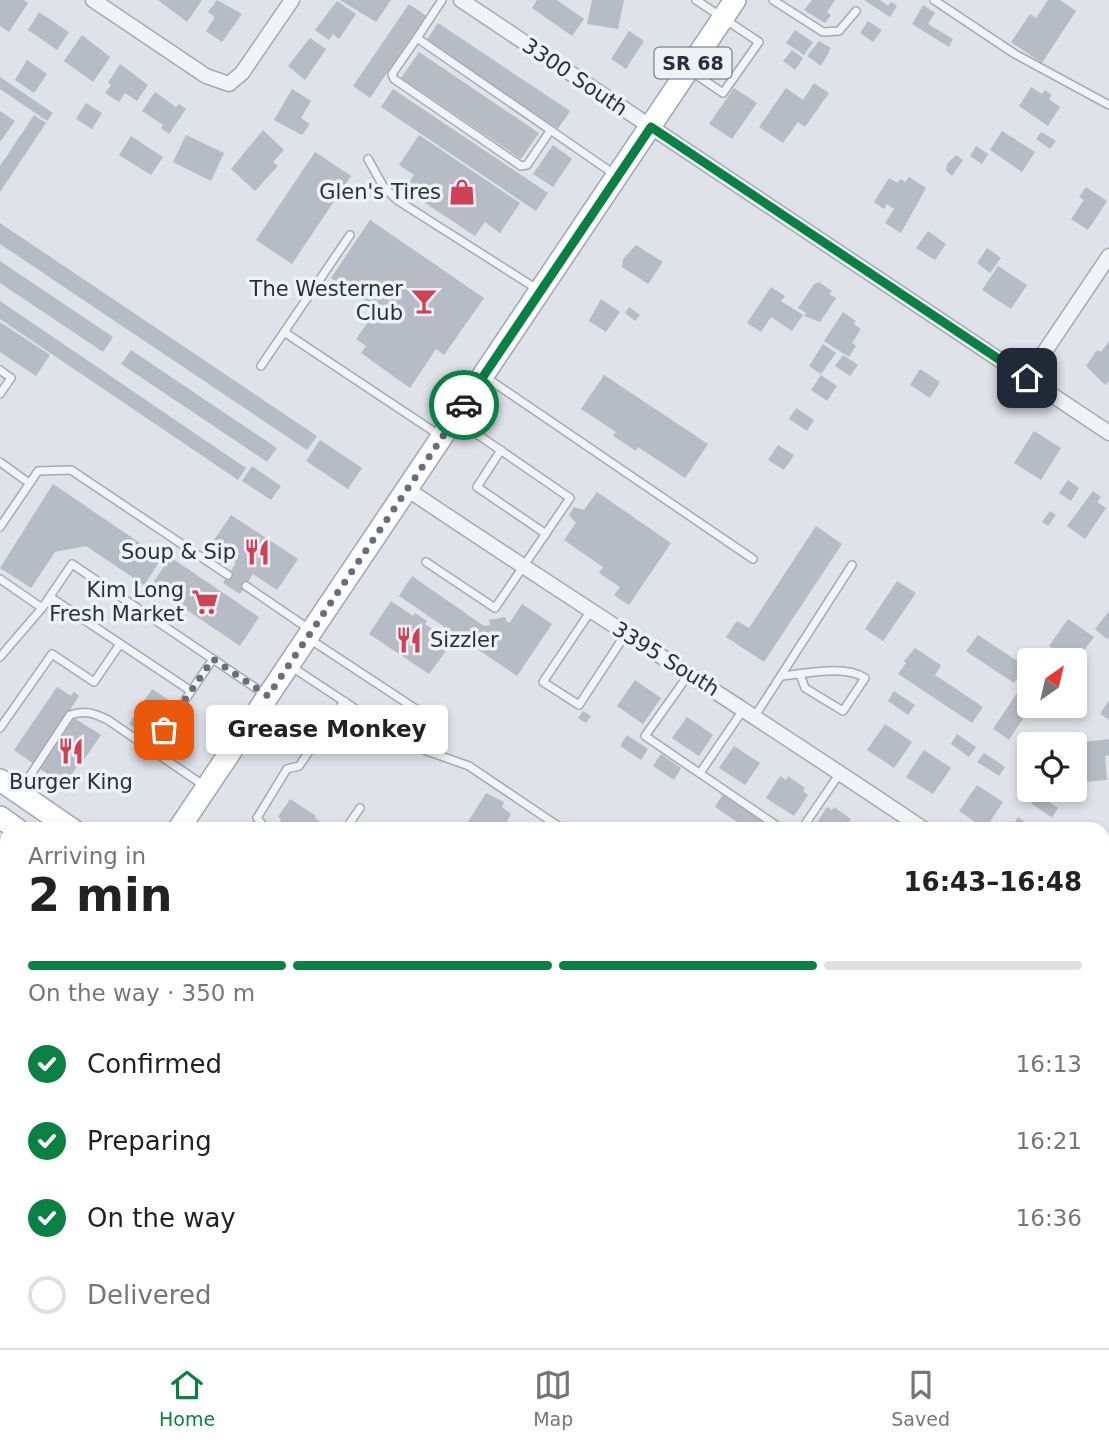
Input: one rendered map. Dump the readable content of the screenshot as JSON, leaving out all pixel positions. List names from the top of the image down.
{
  "streets": {
    "main road": ["SR 68"],
    "street": ["3300 South", "3395 South"]
  },
  "crossings": [
    ["SR 68", "3300 South"],
    ["SR 68", "3395 South"]
  ],
  "places": {
    "shop": ["Glen's Tires"],
    "bar": ["The Westerner Club"],
    "restaurant": ["Soup & Sip", "Sizzler", "Burger King"],
    "supermarket": ["Kim Long Fresh Market"],
    "other": ["Grease Monkey"]
  },
  "north": "top right",
  "page": {
    "bubble": "Grease Monkey",
    "heading": ["2 min", "Arriving in", "16:43–16:48"],
    "bar": "On the way · 350 m",
    "list": [
      ["Confirmed", "16:13"],
      ["Preparing", "16:21"],
      ["On the way", "16:36"],
      "Delivered"
    ],
    "tabs": ["Home", "Map", "Saved"]
  }
}
